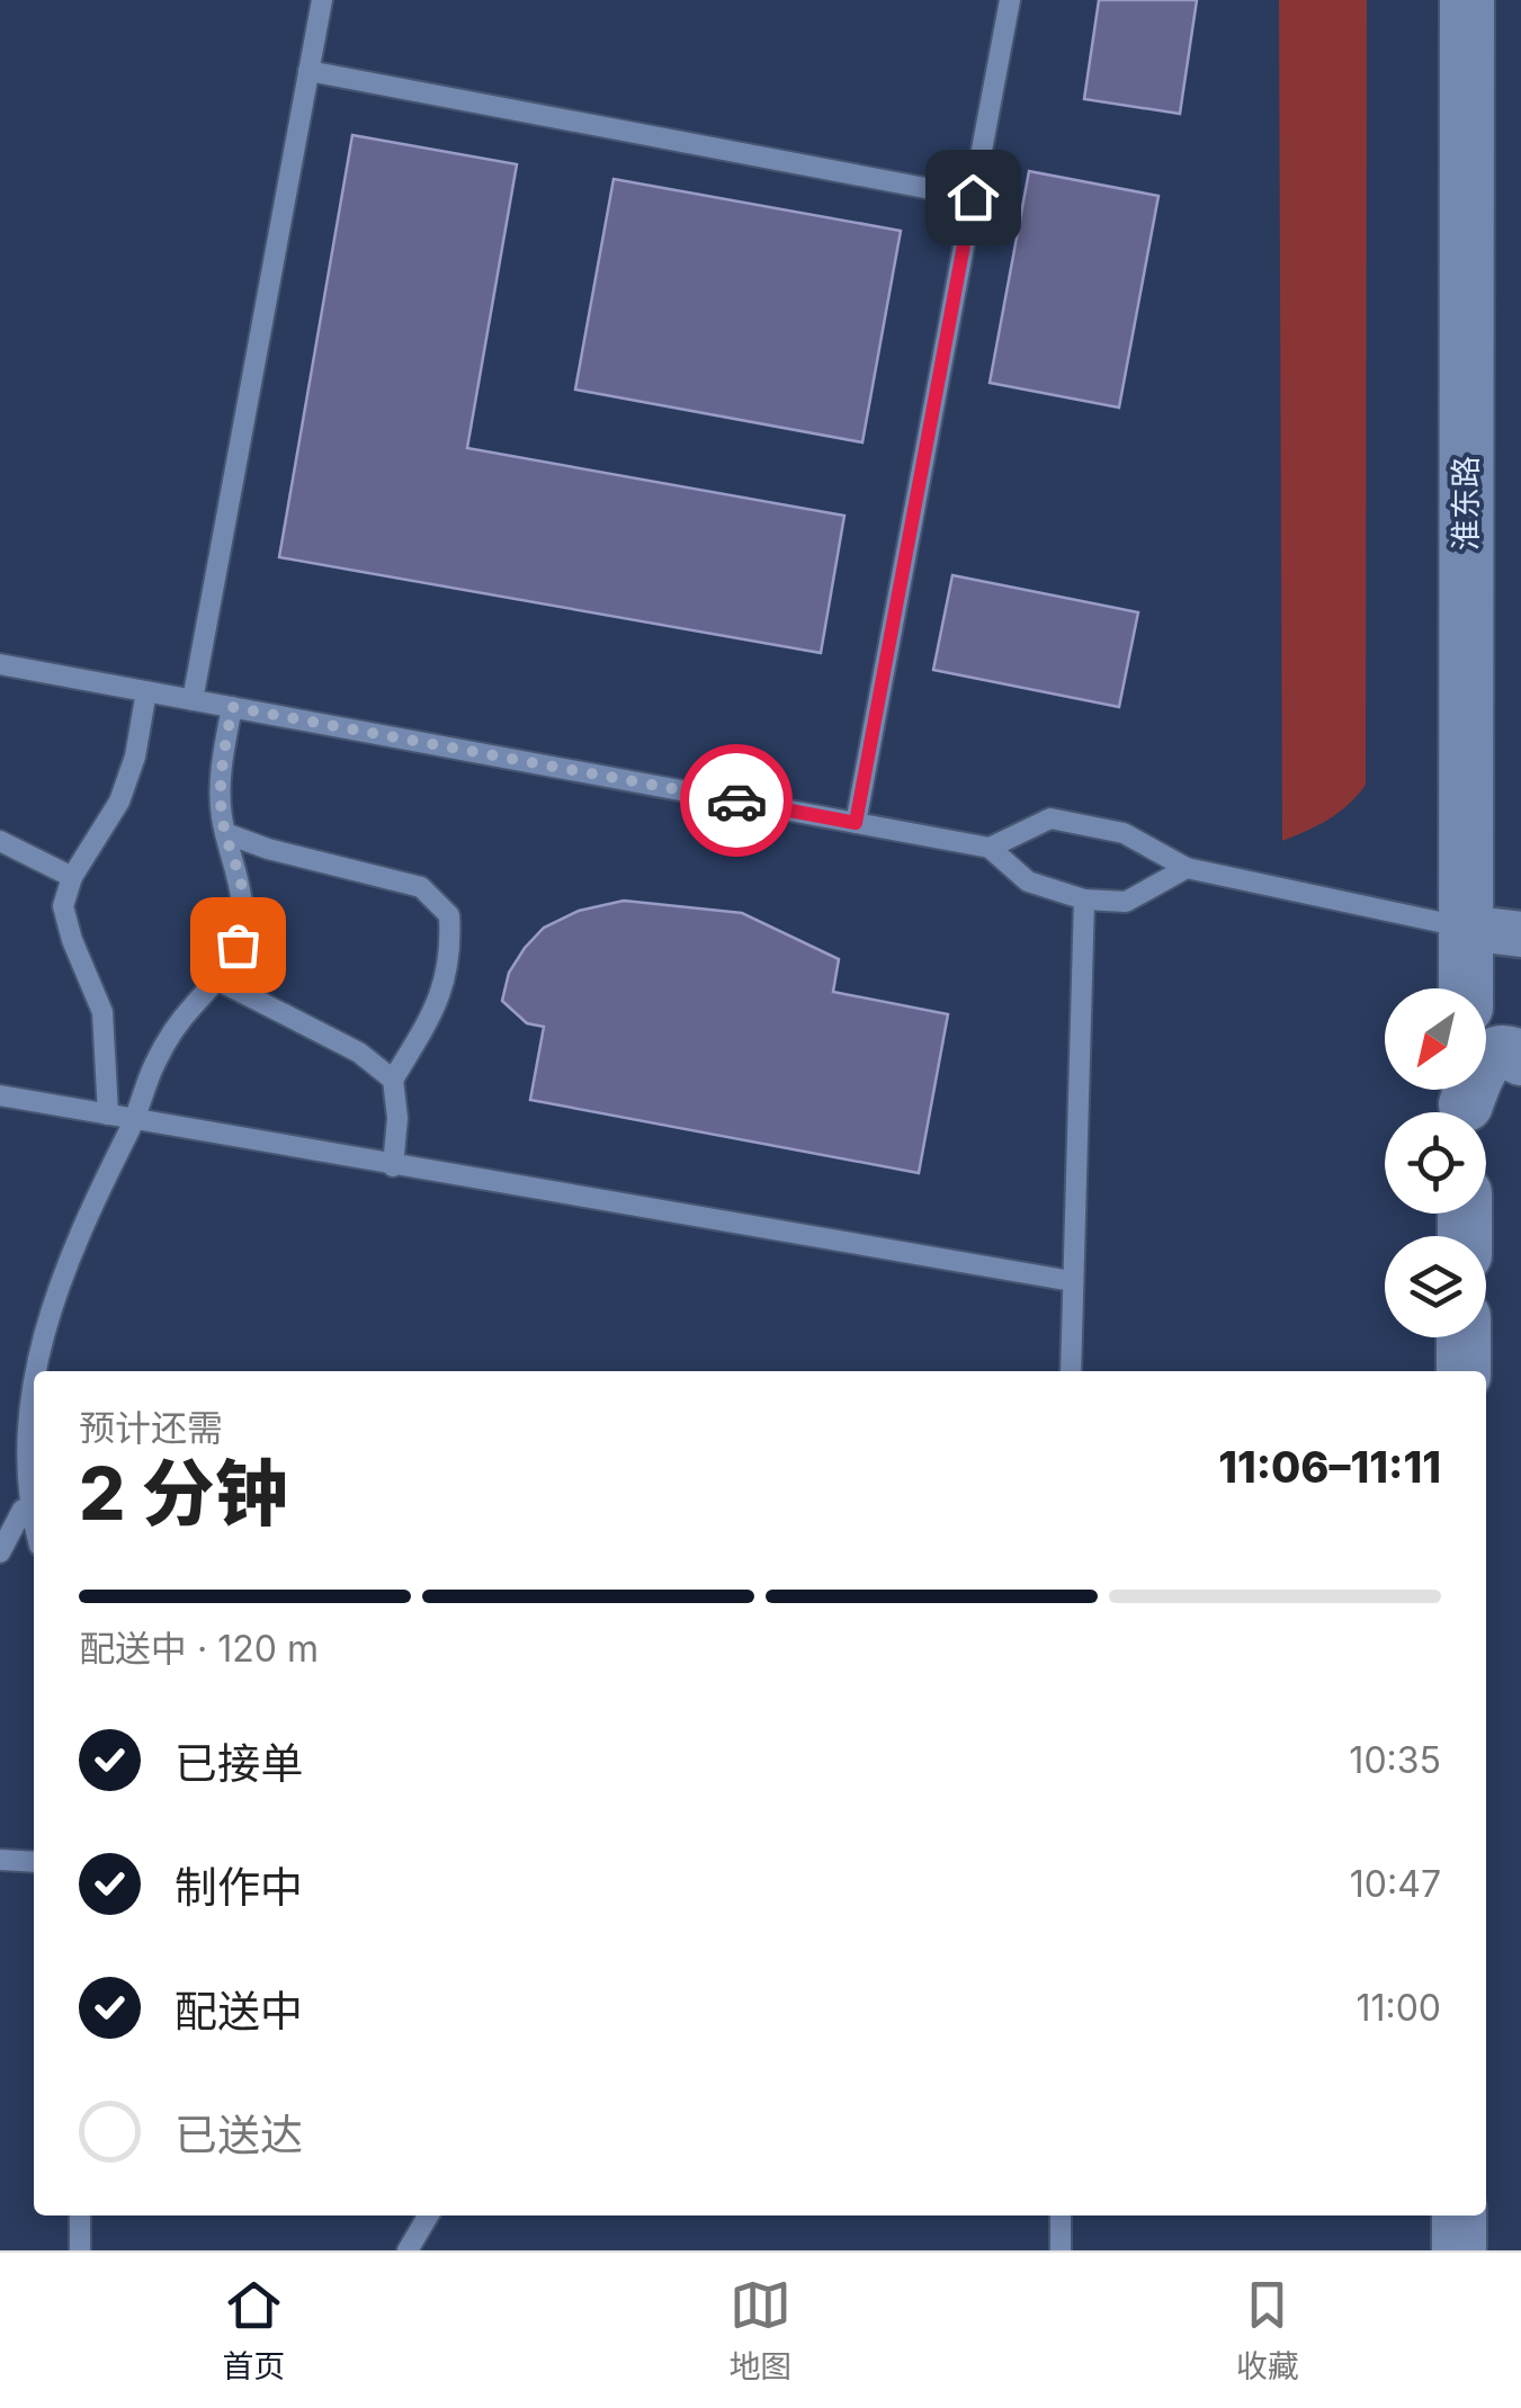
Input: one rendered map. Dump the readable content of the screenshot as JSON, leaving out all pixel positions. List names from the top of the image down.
{
  "streets": {
    "main road": ["淮东路"]
  },
  "north": "bottom left",
  "page": {
    "heading": ["2 分钟", "预计还需", "11:06–11:11"],
    "bar": "配送中 · 120 m",
    "list": [
      ["已接单", "10:35"],
      ["制作中", "10:47"],
      ["配送中", "11:00"],
      "已送达"
    ],
    "tabs": ["首页", "地图", "收藏"]
  }
}
